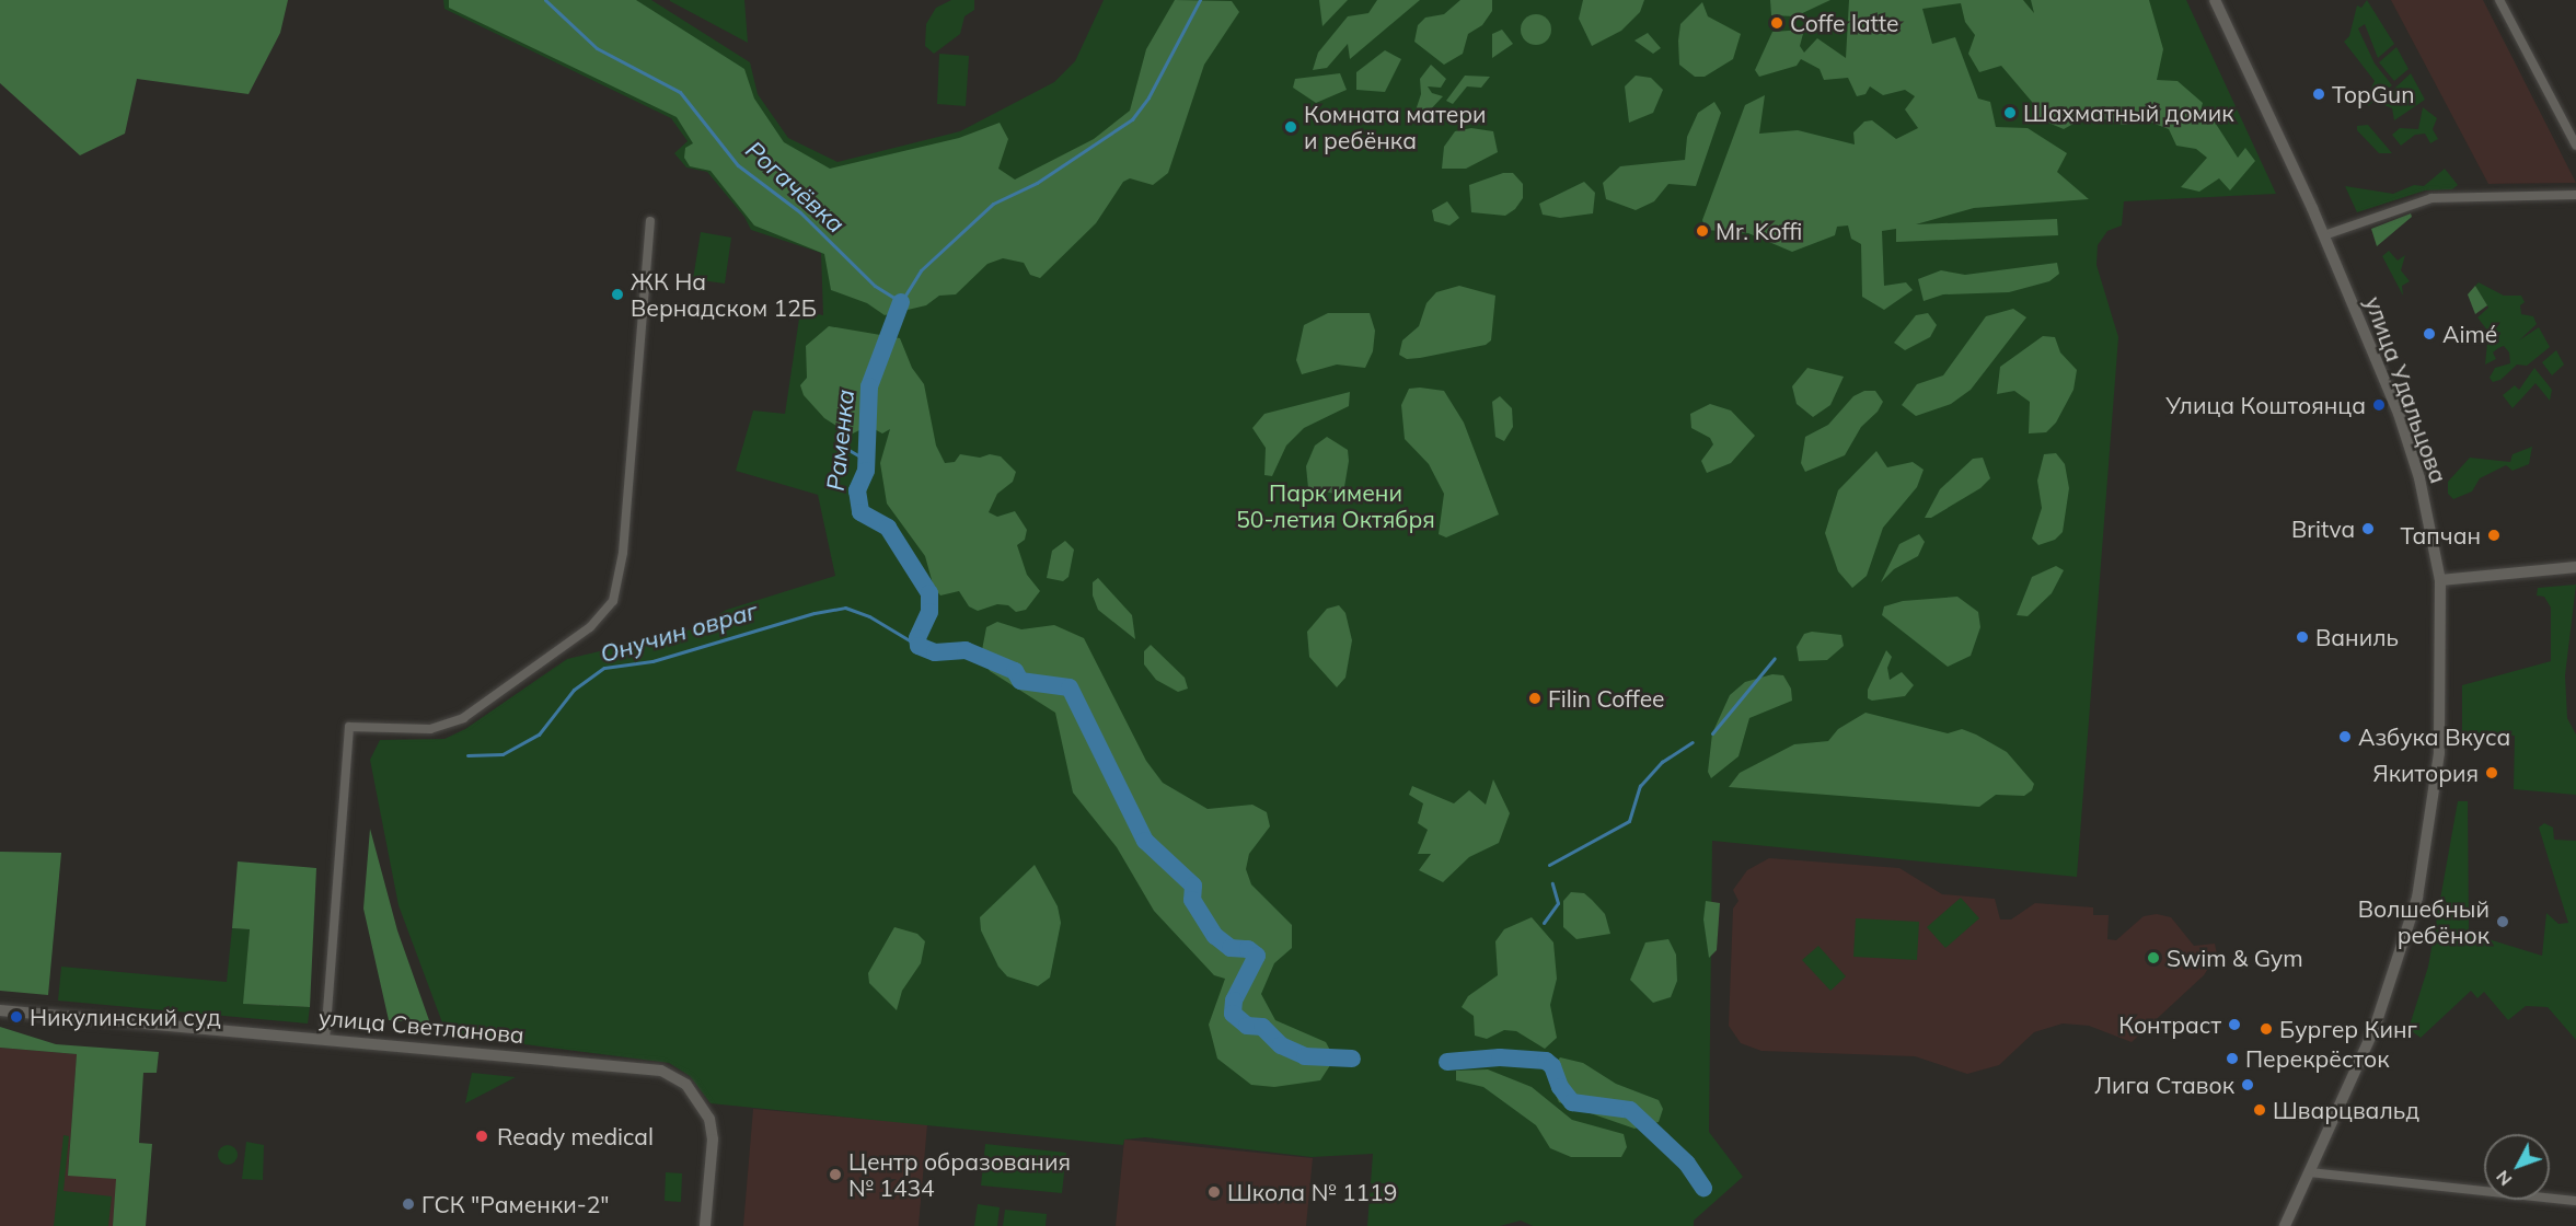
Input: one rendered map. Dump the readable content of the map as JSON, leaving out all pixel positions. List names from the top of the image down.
{
  "streets": {
    "street": ["улица Удальцова", "улица Светланова"]
  },
  "water": ["Рогачёвка", "Раменка", "Онучин овраг"],
  "parks": ["Парк имени 50-летия Октября"],
  "places": [
    "Coffe latte",
    "TopGun",
    "Шахматный домик",
    "Комната матери и ребёнка",
    "Mr. Koffi",
    "ЖК На Вернадском 12Б",
    "Aimé",
    "Улица Коштоянца",
    "Britva",
    "Тапчан",
    "Ваниль",
    "Filin Coffee",
    "Азбука Вкуса",
    "Якитория",
    "Волшебный ребёнок",
    "Swim & Gym",
    "Никулинский суд",
    "Контраст",
    "Бургер Кинг",
    "Перекрёсток",
    "Лига Ставок",
    "Шварцвальд",
    "Ready medical",
    "Центр образования № 1434",
    "Школа № 1119",
    "ГСК \"Раменки-2\""
  ],
  "north": "bottom left"
}
